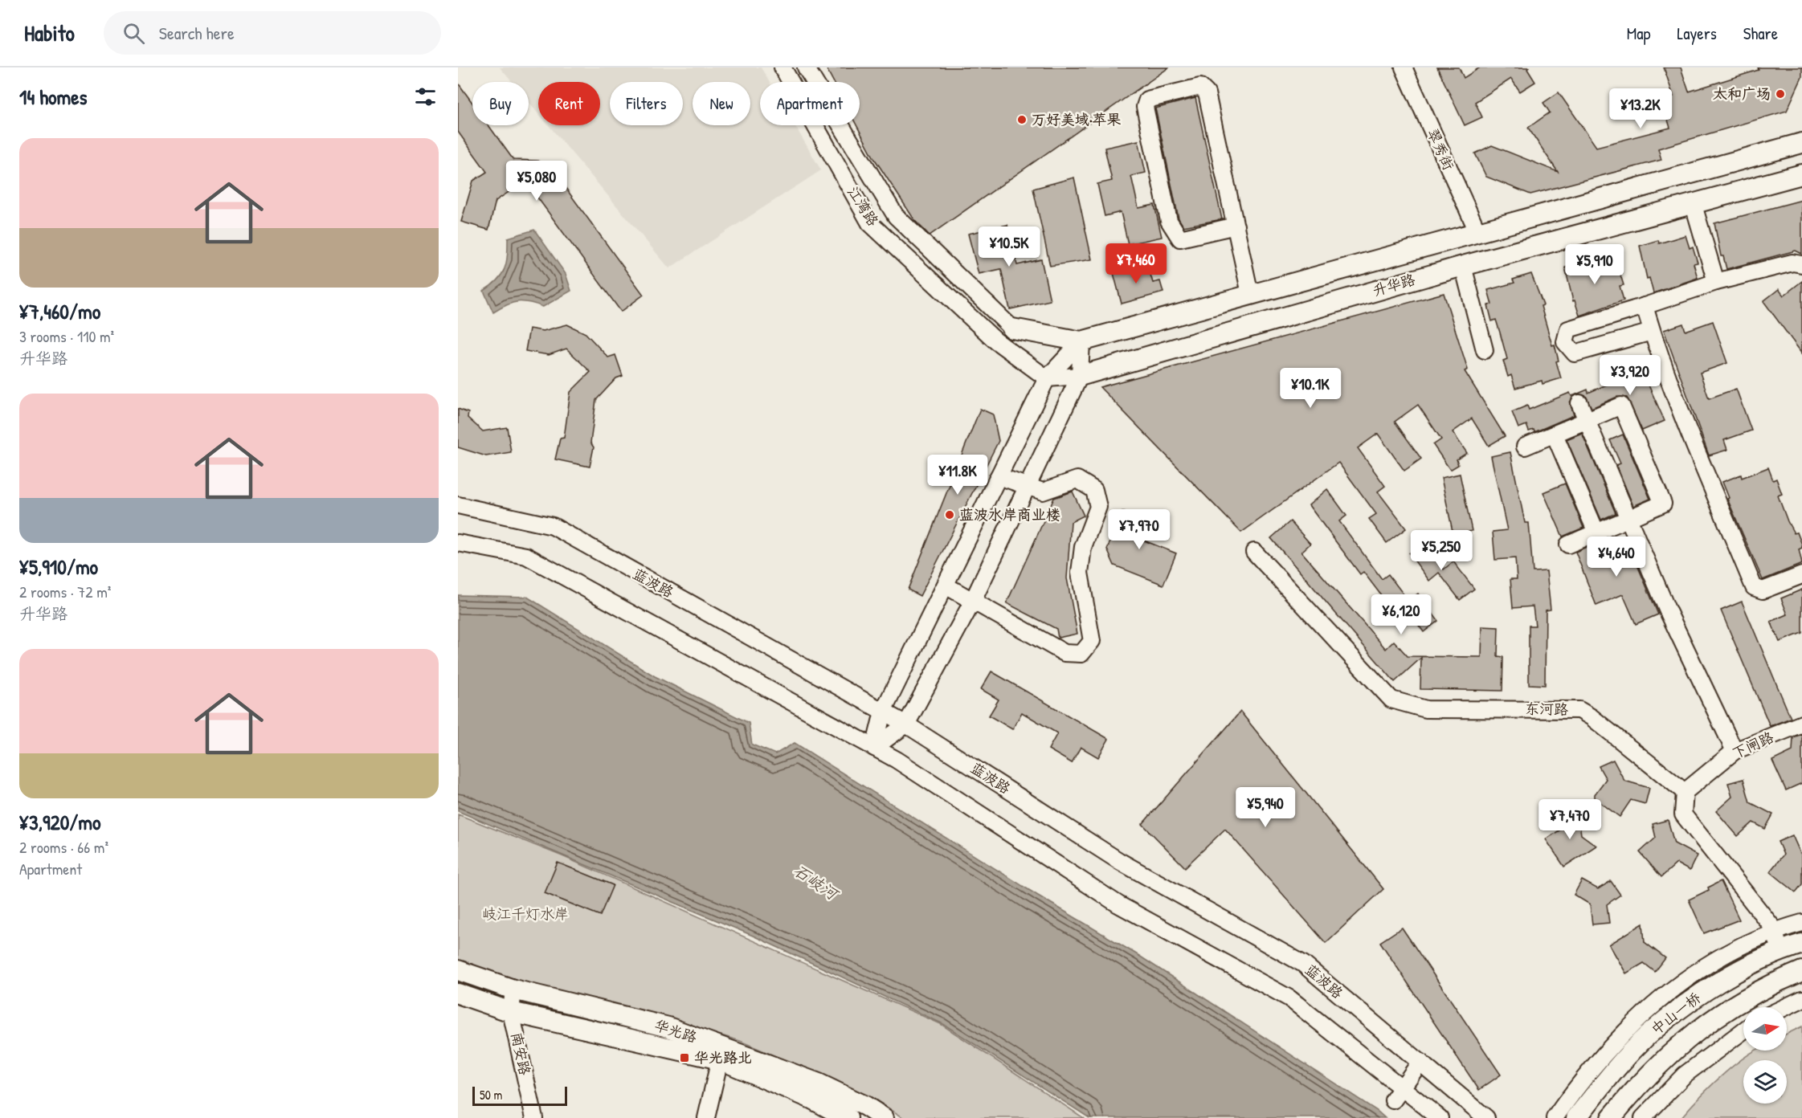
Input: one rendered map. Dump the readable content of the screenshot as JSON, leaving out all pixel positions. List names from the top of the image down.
{
  "streets": {
    "main road": ["升华路", "中山一桥", "华光路"],
    "street": [
      "翠秀街",
      "江湾路",
      "蓝波路",
      "东河路",
      "下闸路",
      "南安路"
    ]
  },
  "crossings": [
    ["翠秀街", "升华路"],
    ["江湾路", "升华路"],
    ["东河路", "下闸路"],
    ["华光路", "南安路"]
  ],
  "water": ["石岐河"],
  "parks": ["岐江千灯水岸"],
  "places": {
    "other": ["太和广场", "万好美域·苹果", "蓝波水岸商业楼"],
    "transit": ["华光路北"]
  },
  "scale_bar": "50 m",
  "north": "right",
  "page": {
    "header": "Habito",
    "search": "Search here",
    "nav": ["Map", "Layers", "Share"],
    "heading": "14 homes",
    "chip": [
      "Buy",
      "Rent",
      "Filters",
      "New",
      "Apartment"
    ],
    "price": [
      "¥13.2K",
      "¥5,080",
      "¥10.5K",
      "¥7,460",
      "¥5,910",
      "¥3,920",
      "¥10.1K",
      "¥11.8K",
      "¥7,970",
      "¥5,250",
      "¥4,640",
      "¥6,120",
      "¥5,940",
      "¥7,470"
    ],
    "list": [
      {
        "name": "¥7,460/mo",
        "note": "3 rooms · 110 m² · 升华路"
      },
      {
        "name": "¥5,910/mo",
        "note": "2 rooms · 72 m² · 升华路"
      },
      {
        "name": "¥3,920/mo",
        "note": "2 rooms · 66 m² · Apartment"
      }
    ],
    "scale": "50 m"
  }
}
